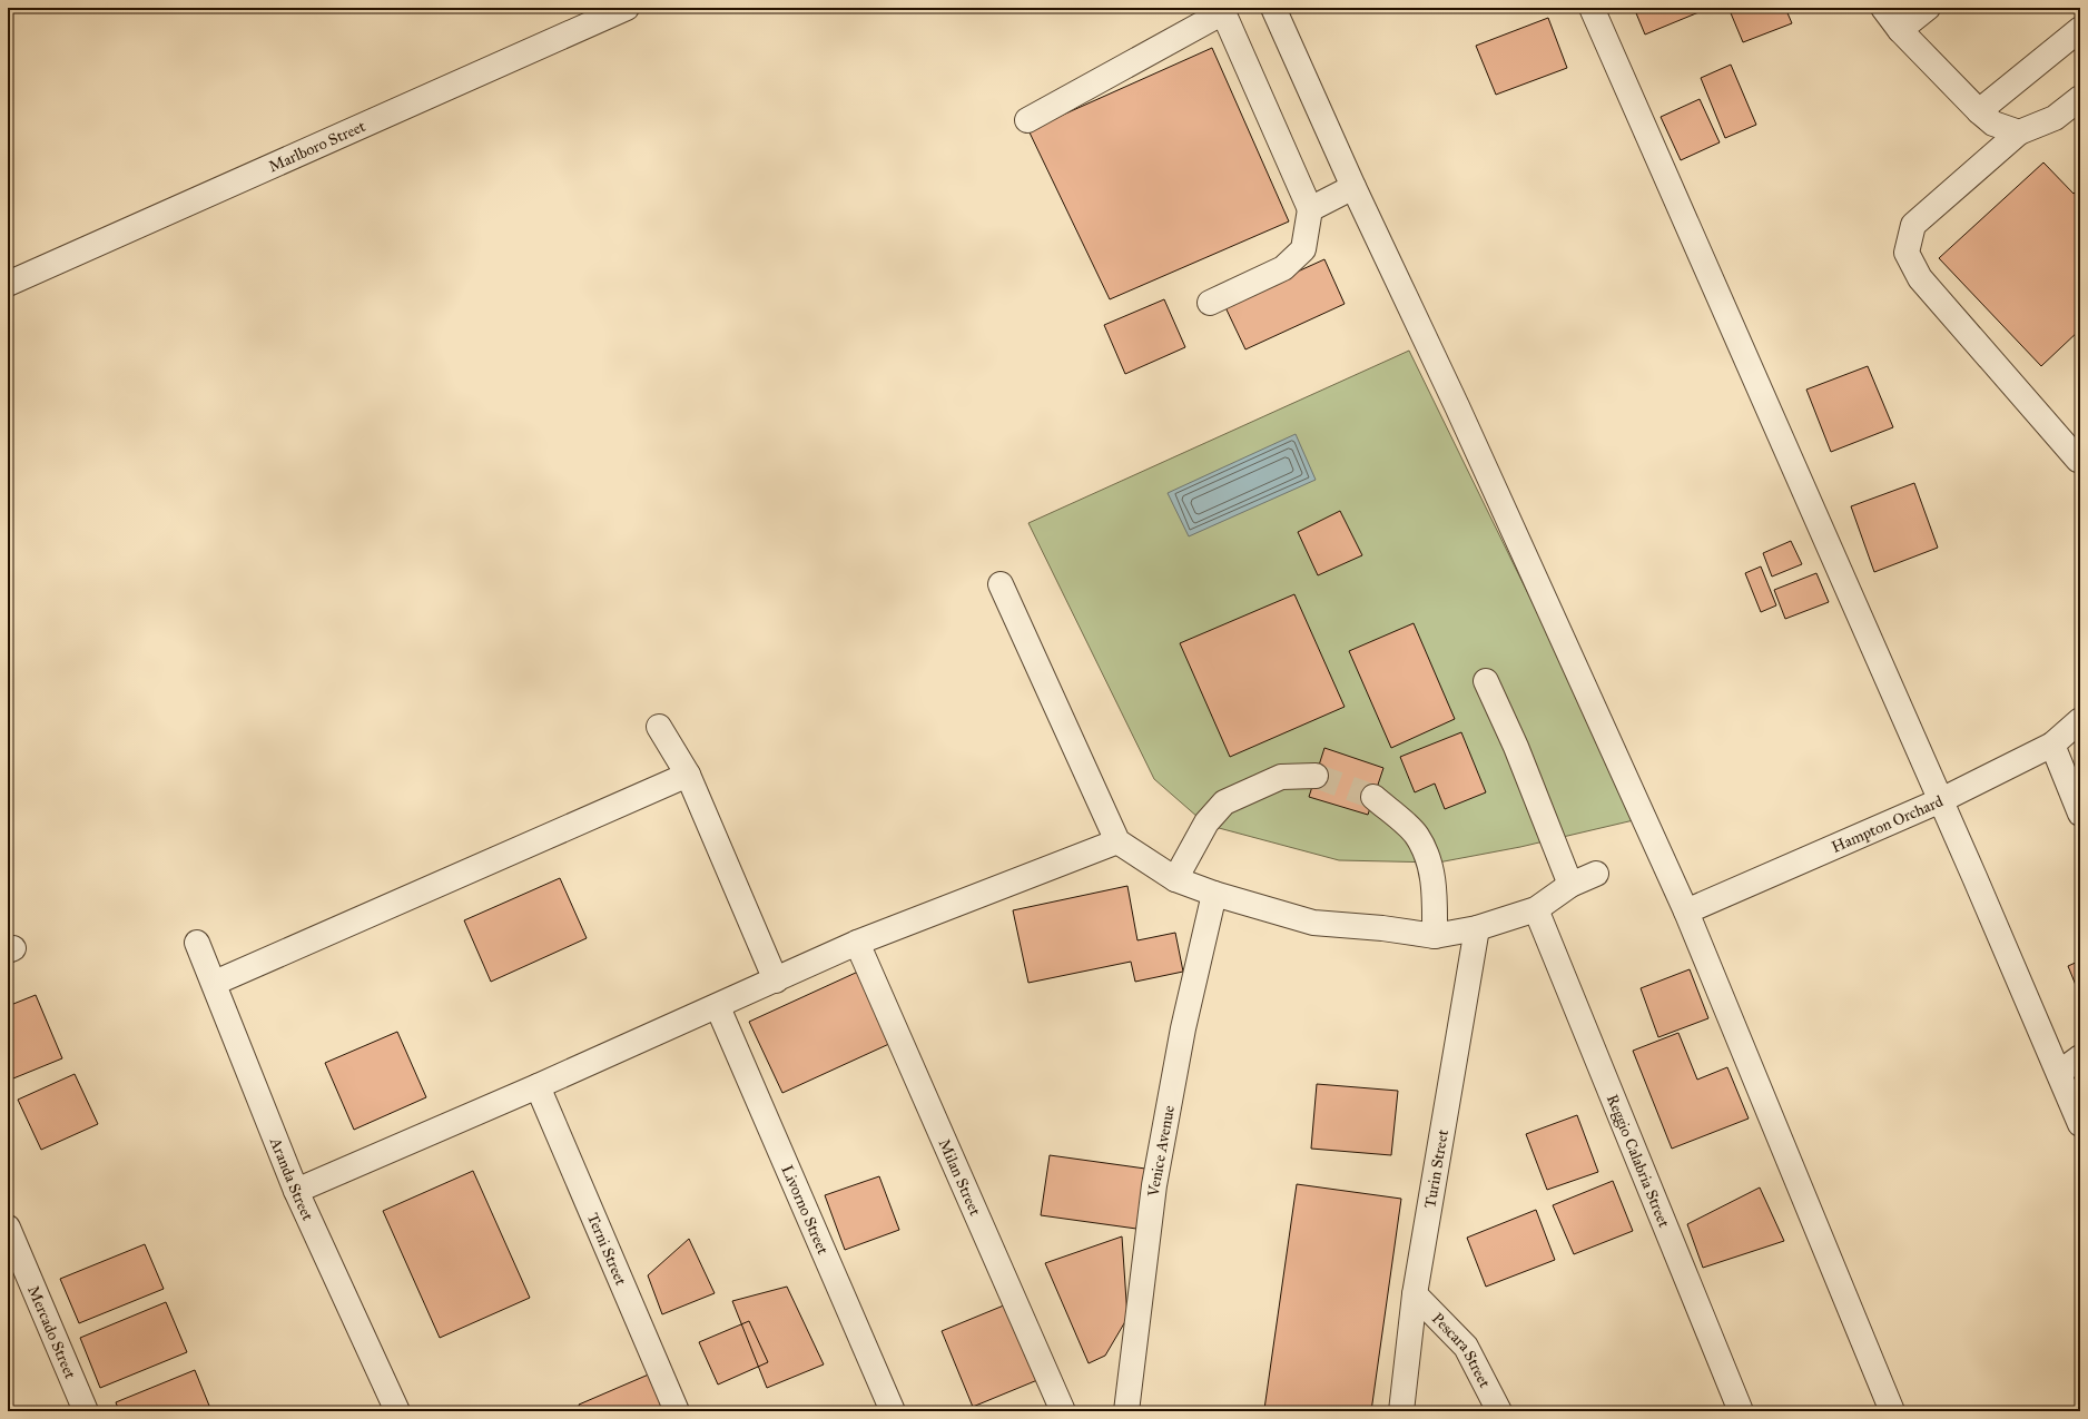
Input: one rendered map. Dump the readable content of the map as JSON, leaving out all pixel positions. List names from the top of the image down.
{
  "streets": {
    "street": [
      "Marlboro Street",
      "Hampton Orchard",
      "Venice Avenue",
      "Reggio Calabria Street",
      "Turin Street",
      "Milan Street",
      "Aranda Street",
      "Livorno Street",
      "Terni Street",
      "Mercado Street",
      "Pescara Street"
    ]
  },
  "crossings": [
    ["Turin Street", "Pescara Street"]
  ]
}
